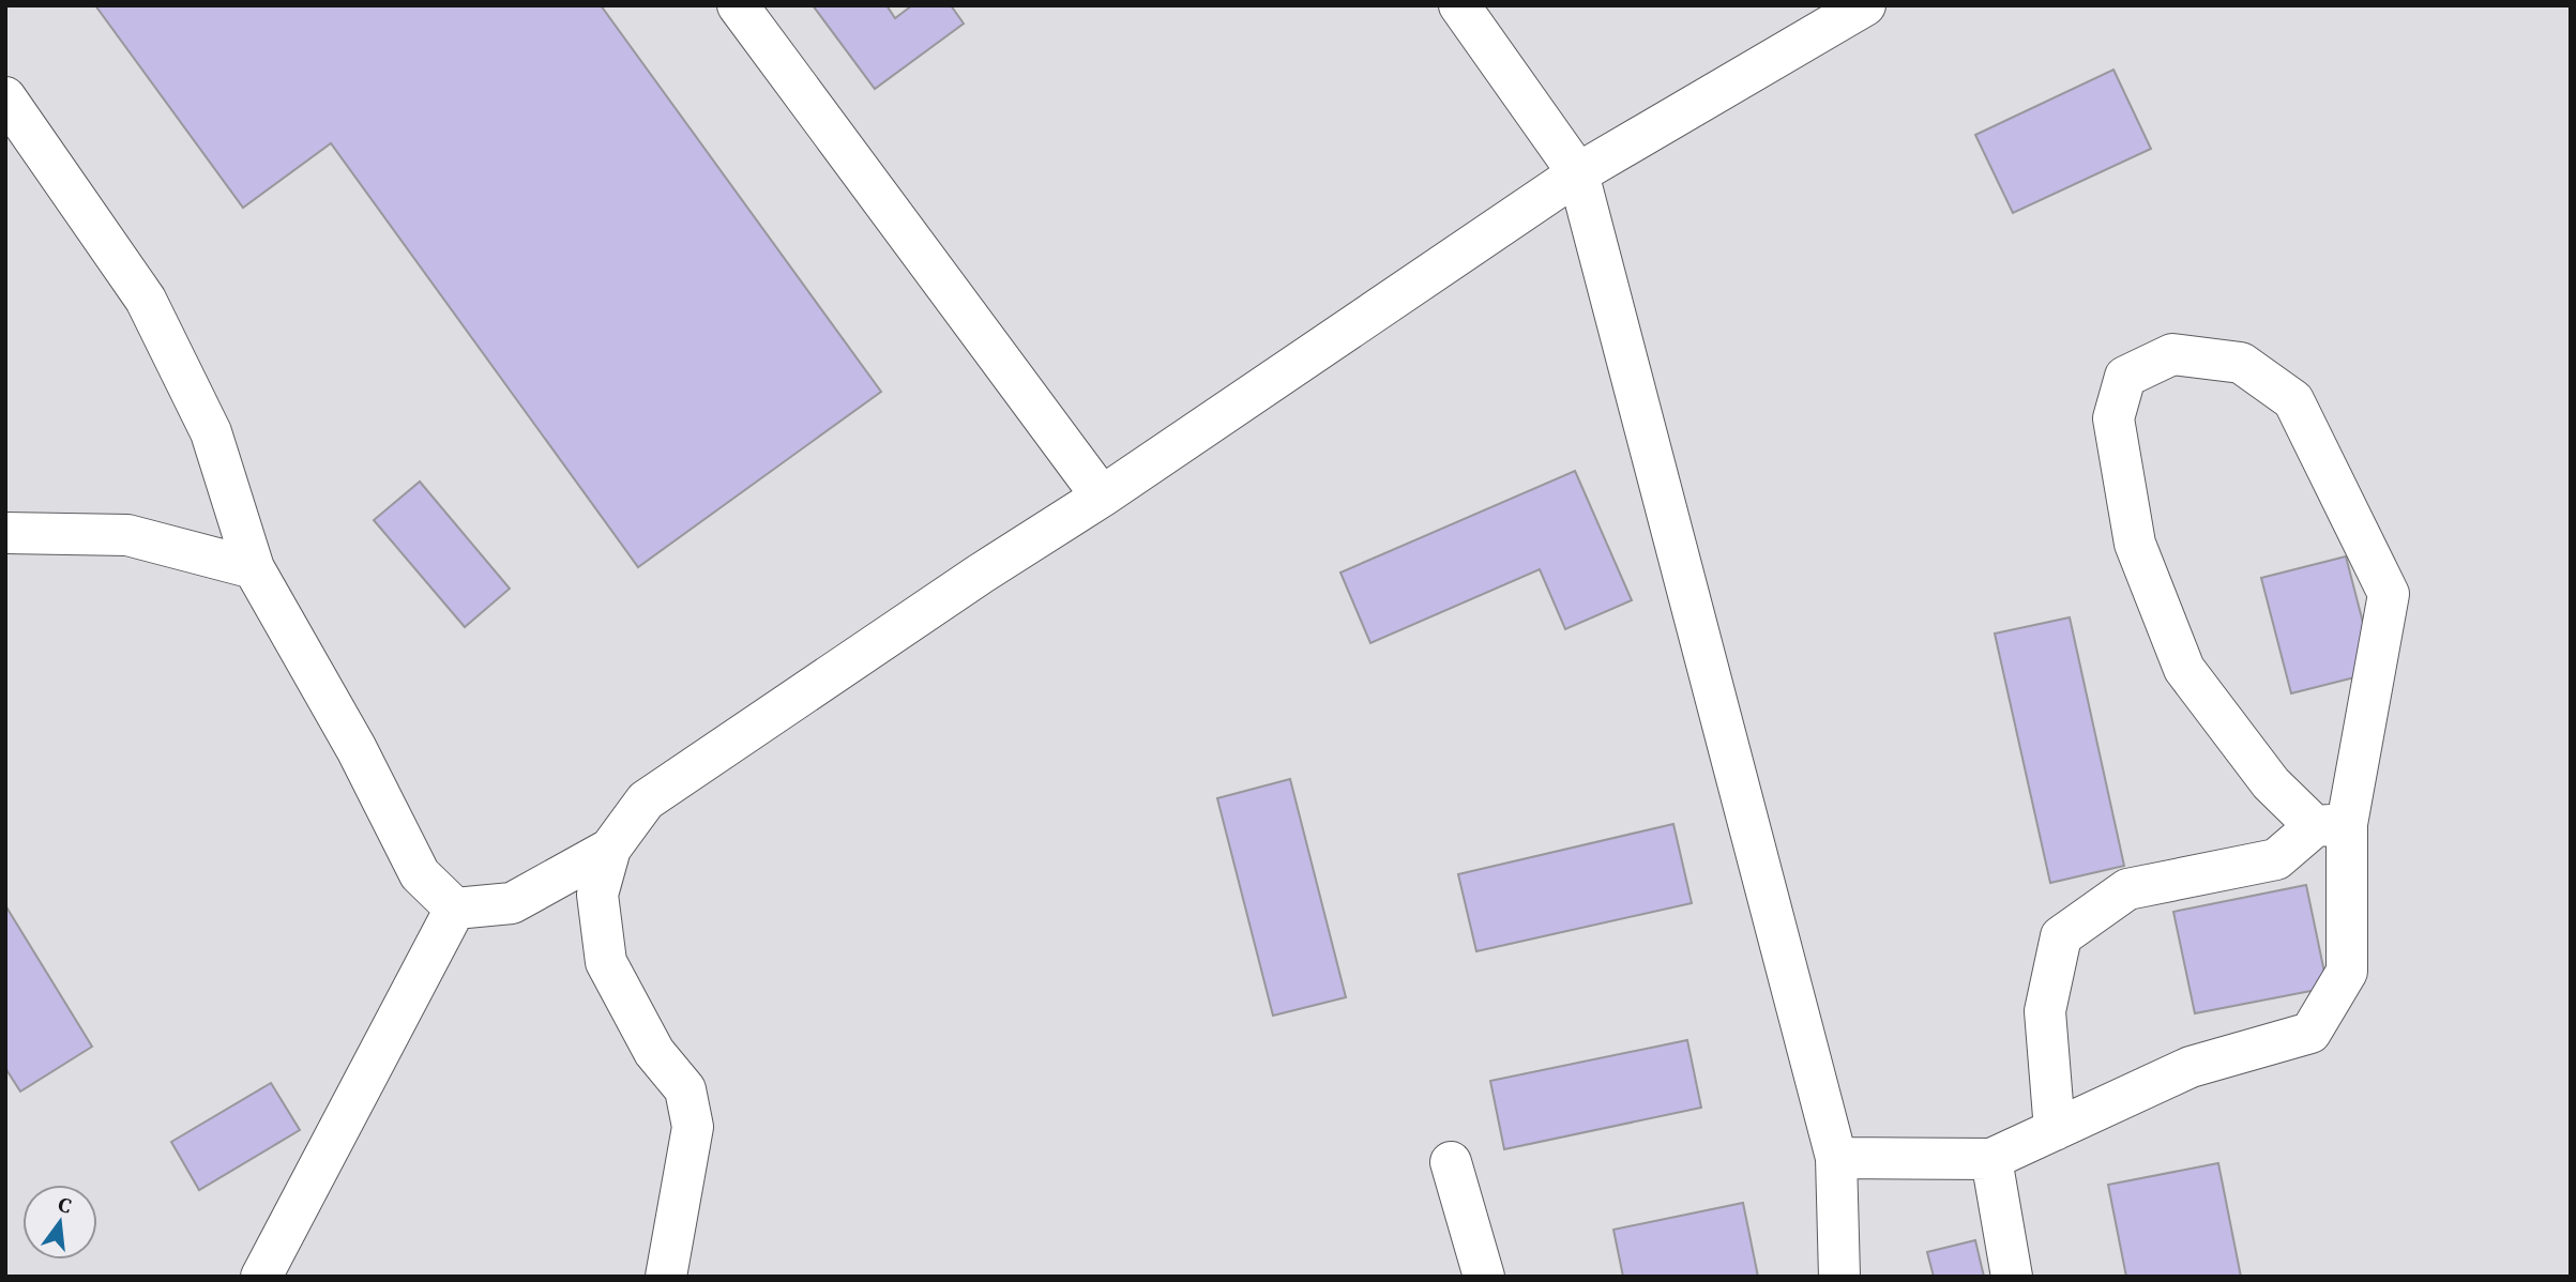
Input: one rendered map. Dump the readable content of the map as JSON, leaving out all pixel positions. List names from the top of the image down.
{
  "north": "top"
}
